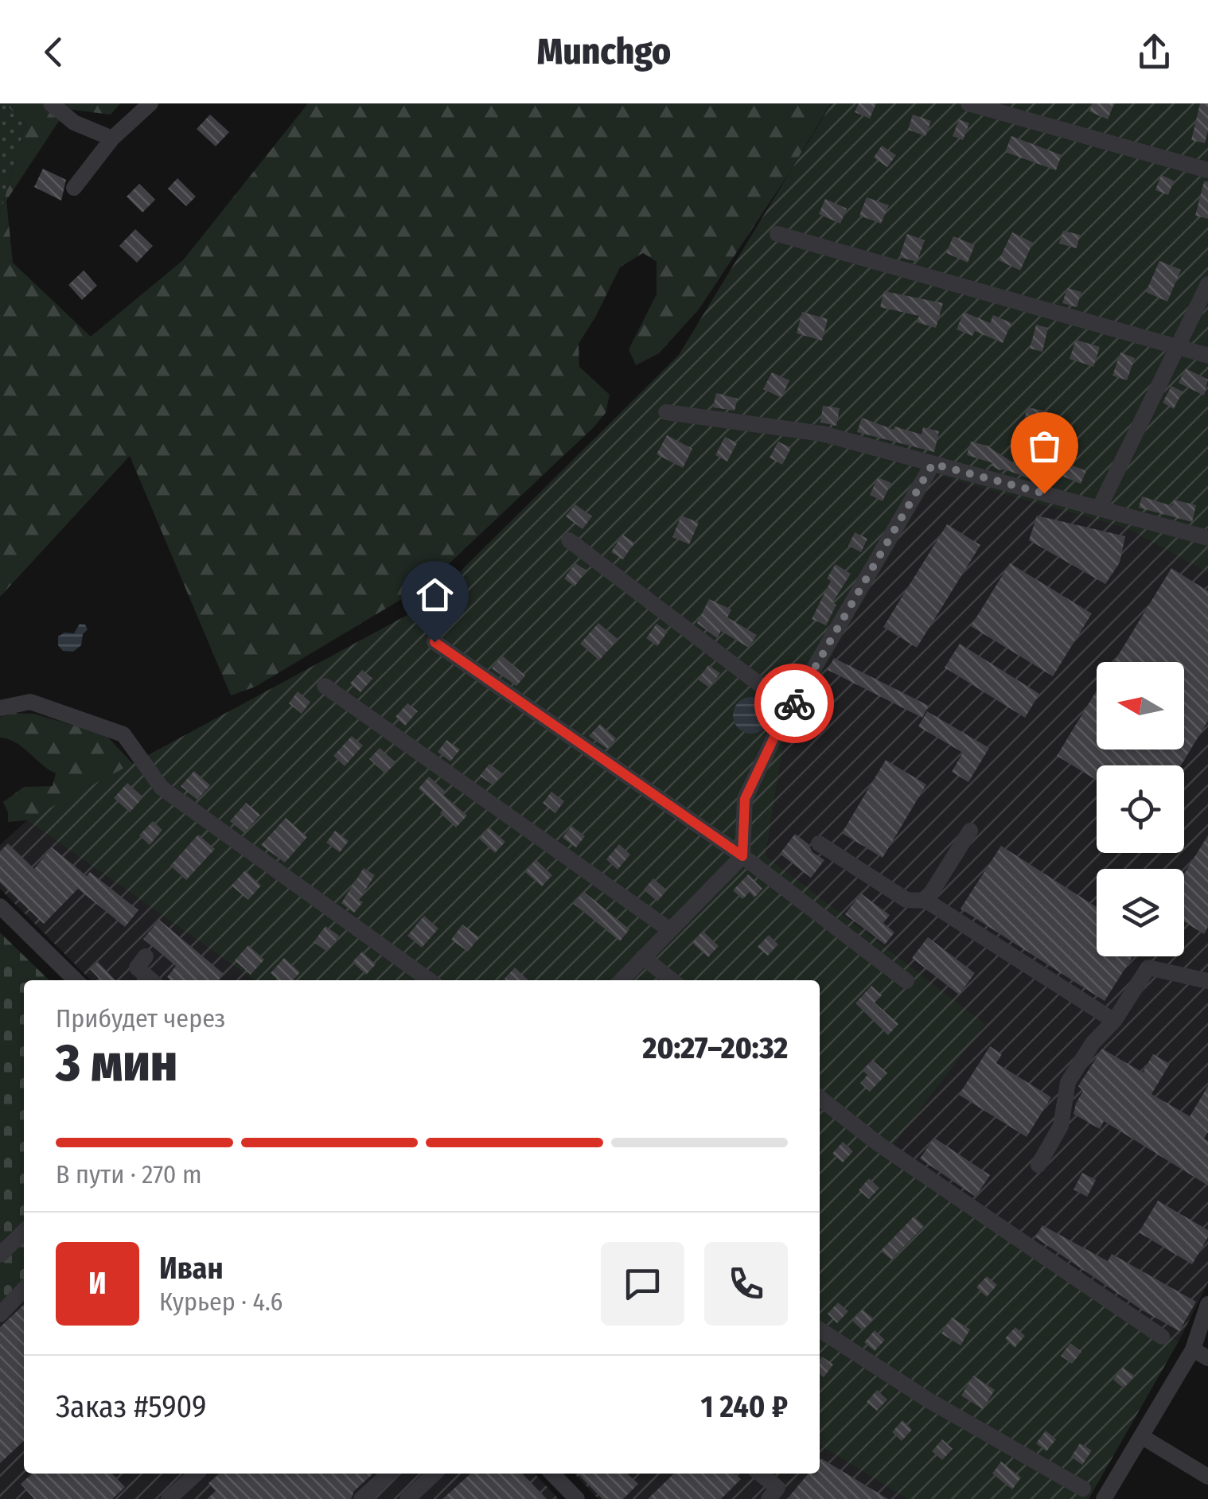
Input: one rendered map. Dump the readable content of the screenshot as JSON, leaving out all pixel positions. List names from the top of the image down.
{
  "north": "left",
  "page": {
    "header": "Munchgo",
    "heading": ["3 мин", "Прибудет через", "20:27–20:32"],
    "panel": [
      "Иван",
      "Курьер · 4.6",
      "Заказ #5909",
      "1 240 ₽"
    ],
    "bar": "В пути · 270 m",
    "round": "И"
  }
}
